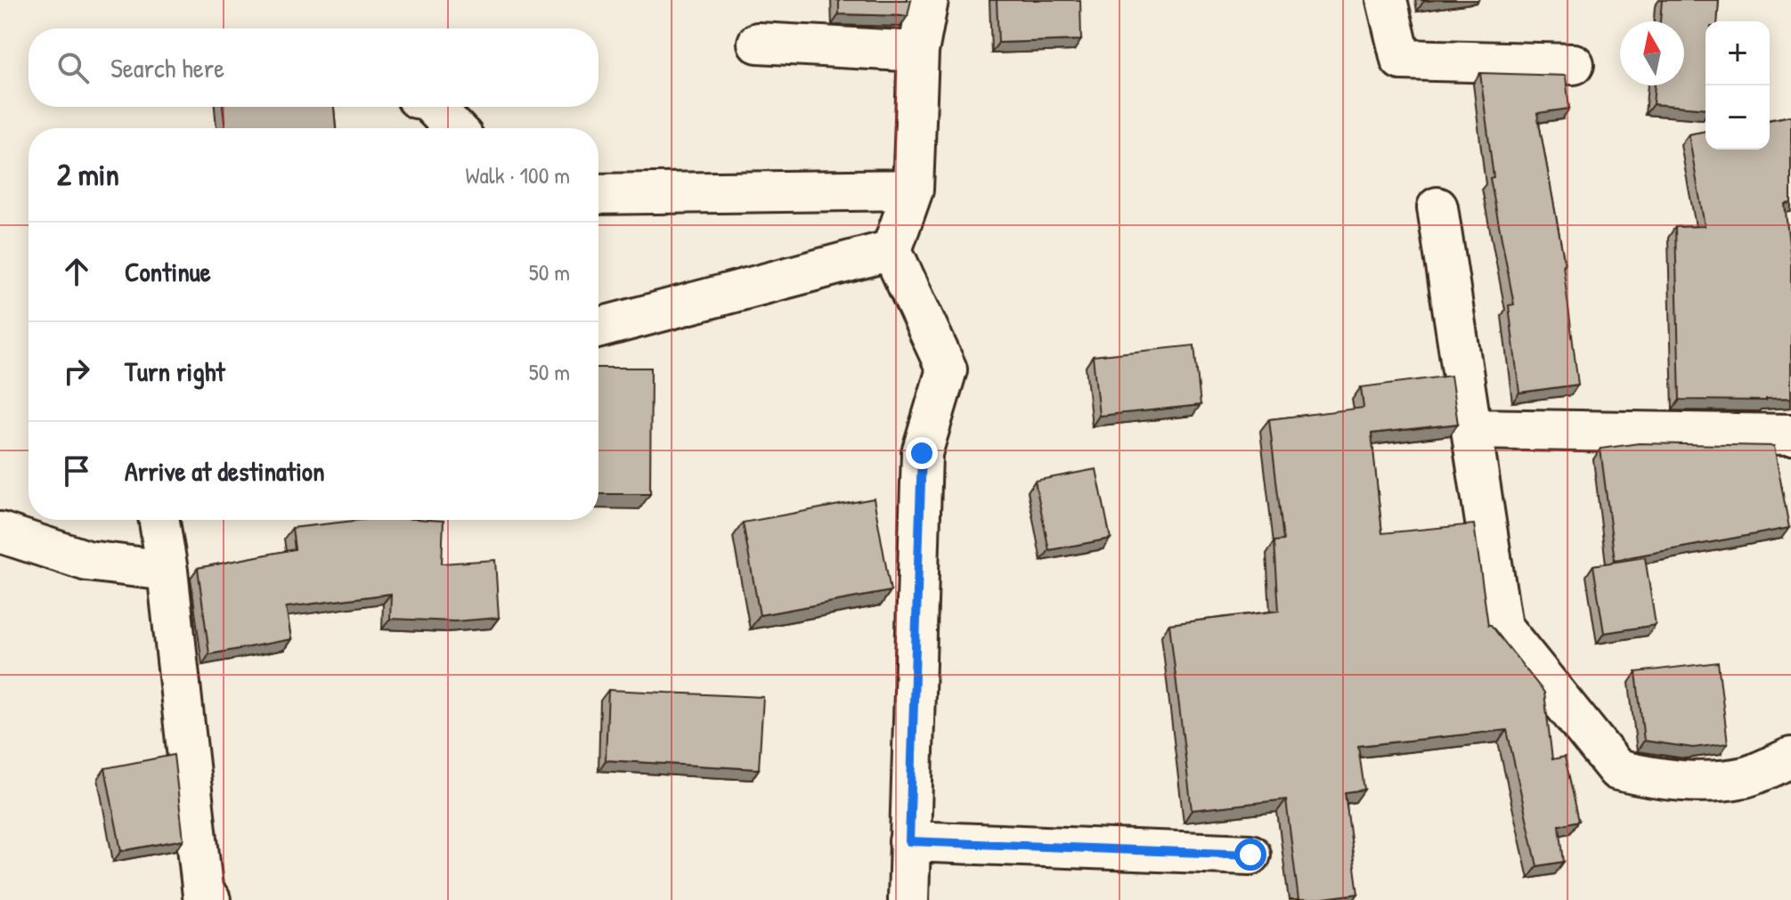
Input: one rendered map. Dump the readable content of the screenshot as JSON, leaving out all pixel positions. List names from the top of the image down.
{
  "north": "top",
  "page": {
    "map_buttons": ["+", "−"],
    "search": "Search here",
    "heading": ["2 min", "Walk · 100 m"],
    "list": [
      ["Continue", "50 m"],
      ["Turn right", "50 m"],
      "Arrive at destination"
    ]
  }
}
